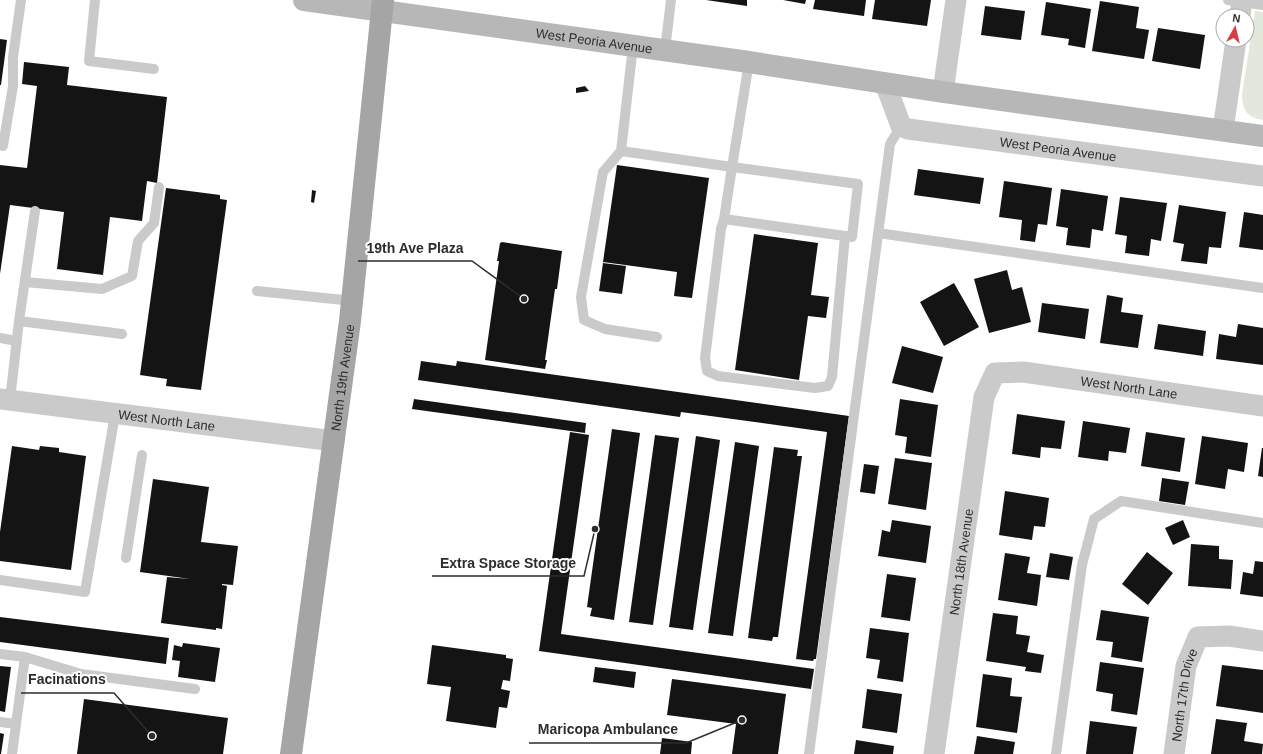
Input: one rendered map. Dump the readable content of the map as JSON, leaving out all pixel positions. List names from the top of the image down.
{
  "streets": {
    "main road": ["West Peoria Avenue", "North 19th Avenue"],
    "street": ["West North Lane", "North 18th Avenue", "North 17th Drive"]
  },
  "crossings": [
    ["West Peoria Avenue", "North 19th Avenue"],
    ["North 19th Avenue", "West North Lane"],
    ["West North Lane", "North 18th Avenue"]
  ],
  "places": [
    "19th Ave Plaza",
    "Extra Space Storage",
    "Maricopa Ambulance",
    "Facinations"
  ],
  "north": "top"
}
